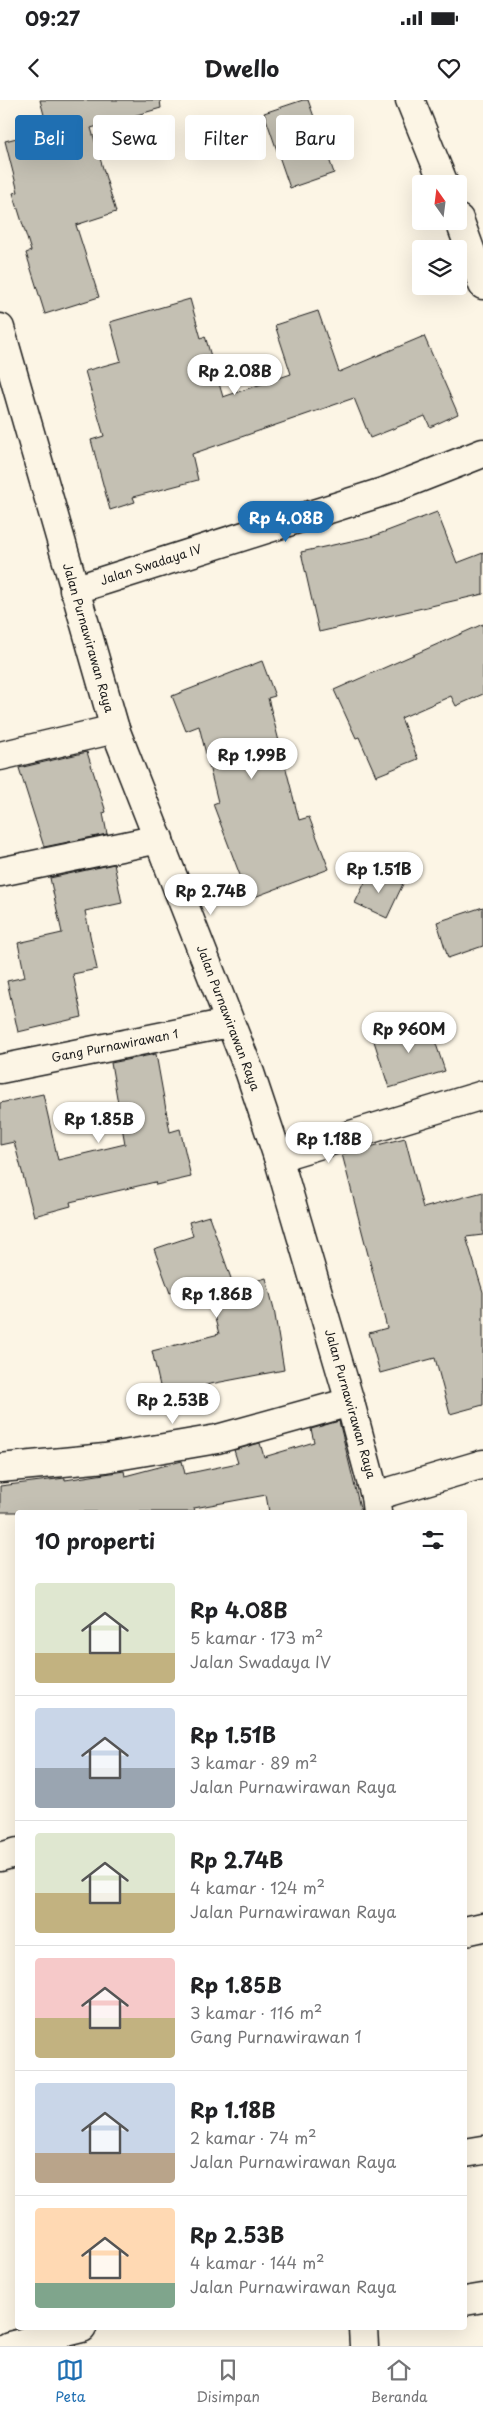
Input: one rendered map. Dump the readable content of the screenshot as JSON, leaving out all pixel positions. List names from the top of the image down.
{
  "streets": {
    "street": ["Jalan Swadaya IV", "Jalan Purnawirawan Raya", "Gang Purnawirawan 1"]
  },
  "crossings": [
    ["Jalan Swadaya IV", "Jalan Purnawirawan Raya"],
    ["Jalan Purnawirawan Raya", "Gang Purnawirawan 1"]
  ],
  "north": "top",
  "page": {
    "status": "09:27",
    "header": "Dwello",
    "chip": [
      "Beli",
      "Sewa",
      "Filter",
      "Baru"
    ],
    "price": [
      "Rp 2.08B",
      "Rp 4.08B",
      "Rp 1.99B",
      "Rp 1.51B",
      "Rp 2.74B",
      "Rp 960M",
      "Rp 1.85B",
      "Rp 1.18B",
      "Rp 1.86B",
      "Rp 2.53B"
    ],
    "heading": "10 properti",
    "list": [
      {
        "name": "Rp 4.08B",
        "note": "5 kamar · 173 m² · Jalan Swadaya IV"
      },
      {
        "name": "Rp 1.51B",
        "note": "3 kamar · 89 m² · Jalan Purnawirawan Raya"
      },
      {
        "name": "Rp 2.74B",
        "note": "4 kamar · 124 m² · Jalan Purnawirawan Raya"
      },
      {
        "name": "Rp 1.85B",
        "note": "3 kamar · 116 m² · Gang Purnawirawan 1"
      },
      {
        "name": "Rp 1.18B",
        "note": "2 kamar · 74 m² · Jalan Purnawirawan Raya"
      },
      {
        "name": "Rp 2.53B",
        "note": "4 kamar · 144 m² · Jalan Purnawirawan Raya"
      }
    ],
    "tabs": ["Peta", "Disimpan", "Beranda"]
  }
}
